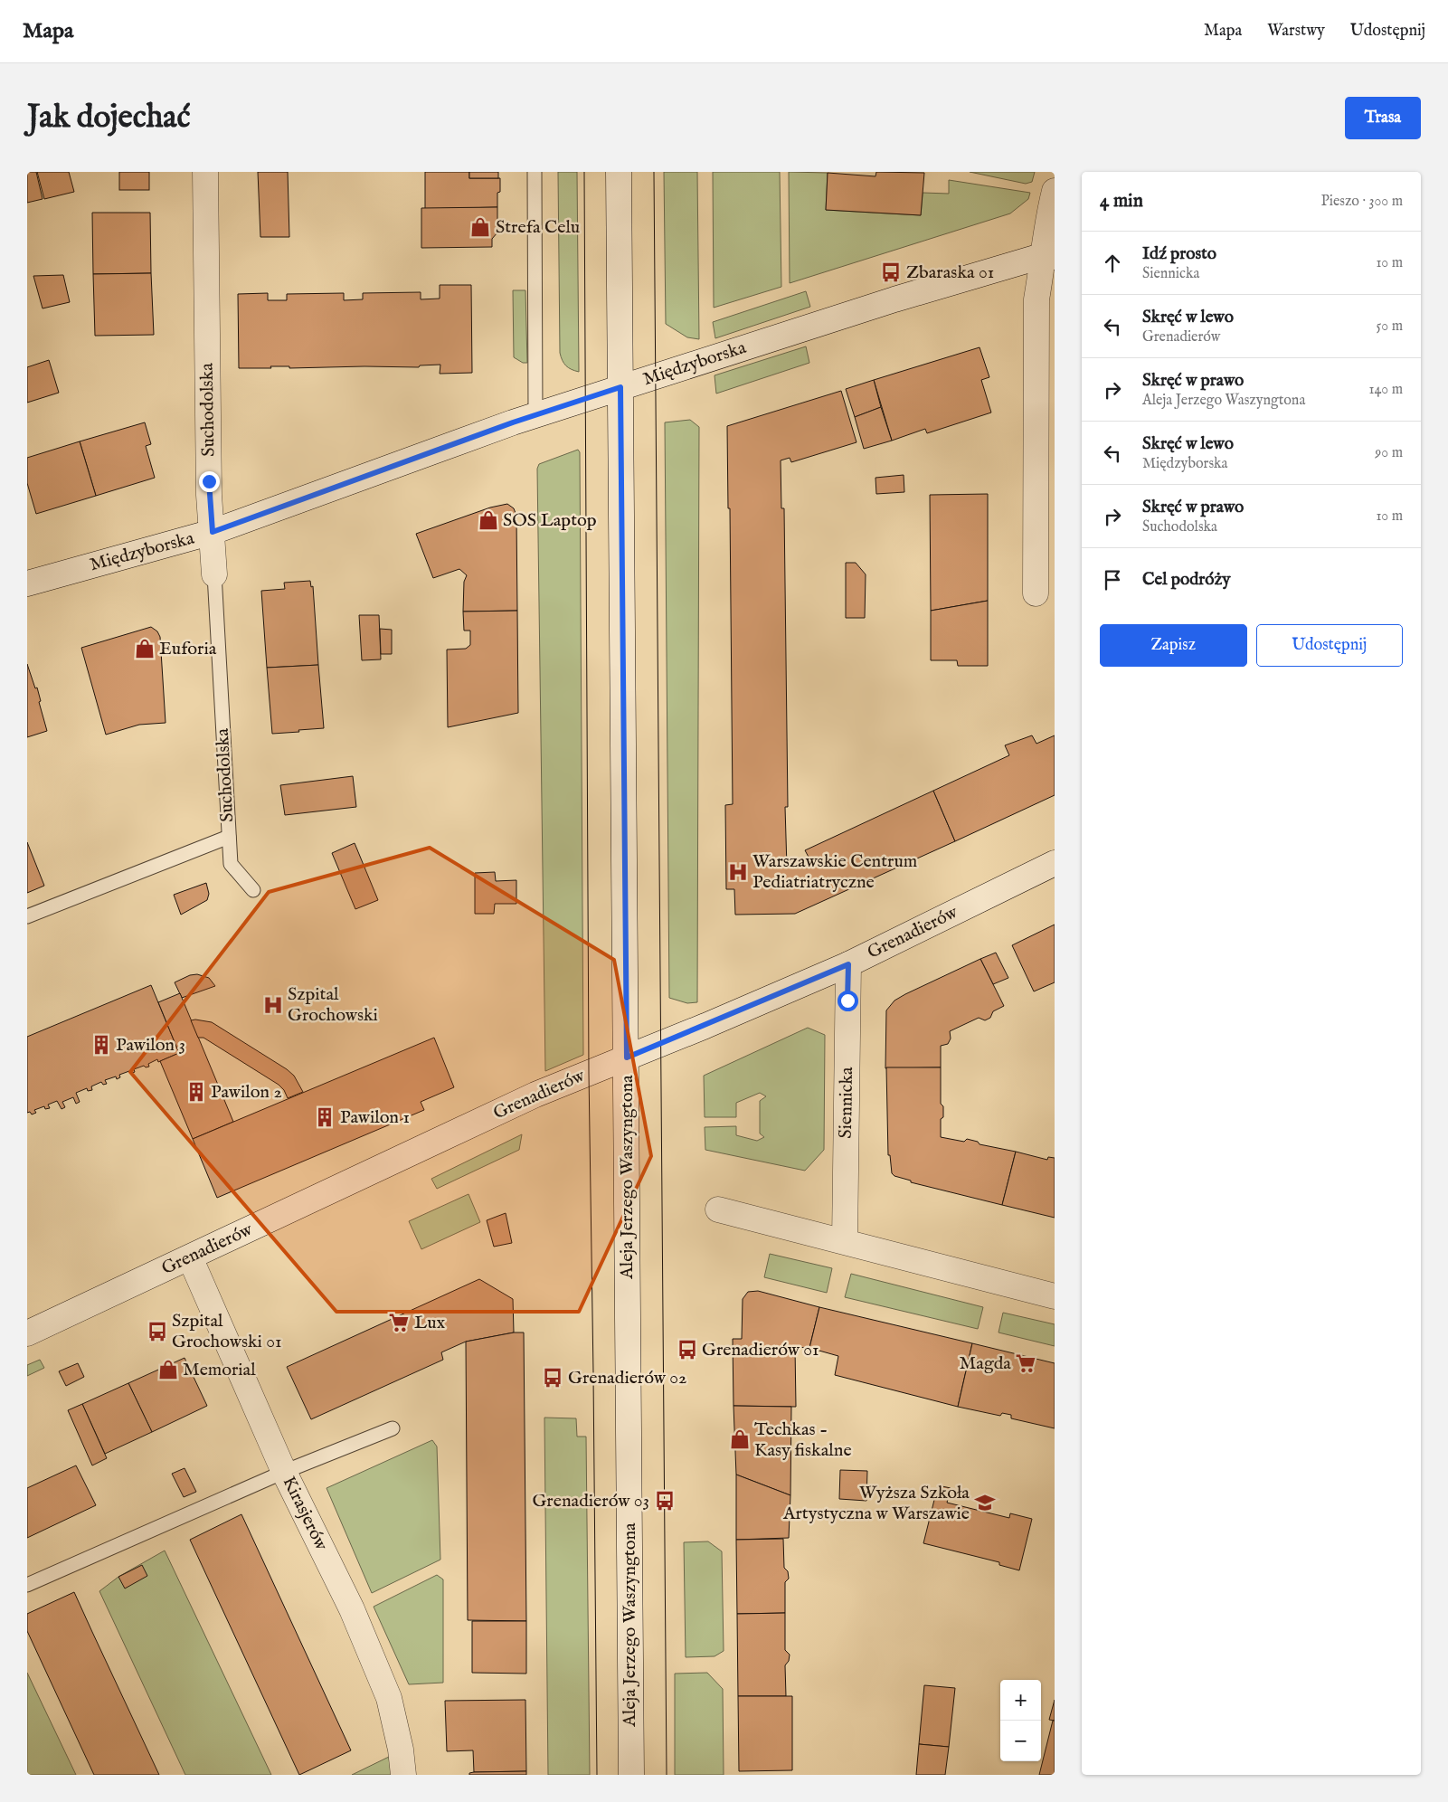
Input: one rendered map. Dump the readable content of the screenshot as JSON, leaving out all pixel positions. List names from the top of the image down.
{
  "streets": {
    "street": [
      "Międzyborska",
      "Suchodolska",
      "Grenadierów",
      "Siennicka",
      "Aleja Jerzego Waszyngtona",
      "Kirasjerów"
    ]
  },
  "crossings": [
    ["Międzyborska", "Suchodolska"],
    ["Międzyborska", "Aleja Jerzego Waszyngtona"],
    ["Grenadierów", "Siennicka"],
    ["Grenadierów", "Aleja Jerzego Waszyngtona"],
    ["Grenadierów", "Kirasjerów"]
  ],
  "places": {
    "shop": [
      "Strefa Celu",
      "SOS Laptop",
      "Euforia",
      "Memorial",
      "Techkas - Kasy fiskalne"
    ],
    "bus stop": [
      "Zbaraska 01",
      "Szpital Grochowski 01",
      "Grenadierów 01",
      "Grenadierów 02",
      "Grenadierów 03"
    ],
    "hospital": ["Warszawskie Centrum Pediatriatryczne", "Szpital Grochowski"],
    "building": ["Pawilon 3", "Pawilon 2", "Pawilon 1"],
    "supermarket": ["Lux", "Magda"],
    "school or university": ["Wyższa Szkoła Artystyczna w Warszawie"]
  },
  "page": {
    "header": "Mapa",
    "nav": ["Mapa", "Warstwy", "Udostępnij"],
    "buttons": [
      "Trasa",
      ["Zapisz", "Udostępnij"]
    ],
    "title": "Jak dojechać",
    "heading": ["4 min", "Pieszo · 300 m"],
    "list": [
      ["Idź prosto", "Siennicka", "10 m"],
      ["Skręć w lewo", "Grenadierów", "50 m"],
      ["Skręć w prawo", "Aleja Jerzego Waszyngtona", "140 m"],
      ["Skręć w lewo", "Międzyborska", "90 m"],
      ["Skręć w prawo", "Suchodolska", "10 m"],
      "Cel podróży"
    ],
    "map_buttons": ["+", "−"]
  }
}
